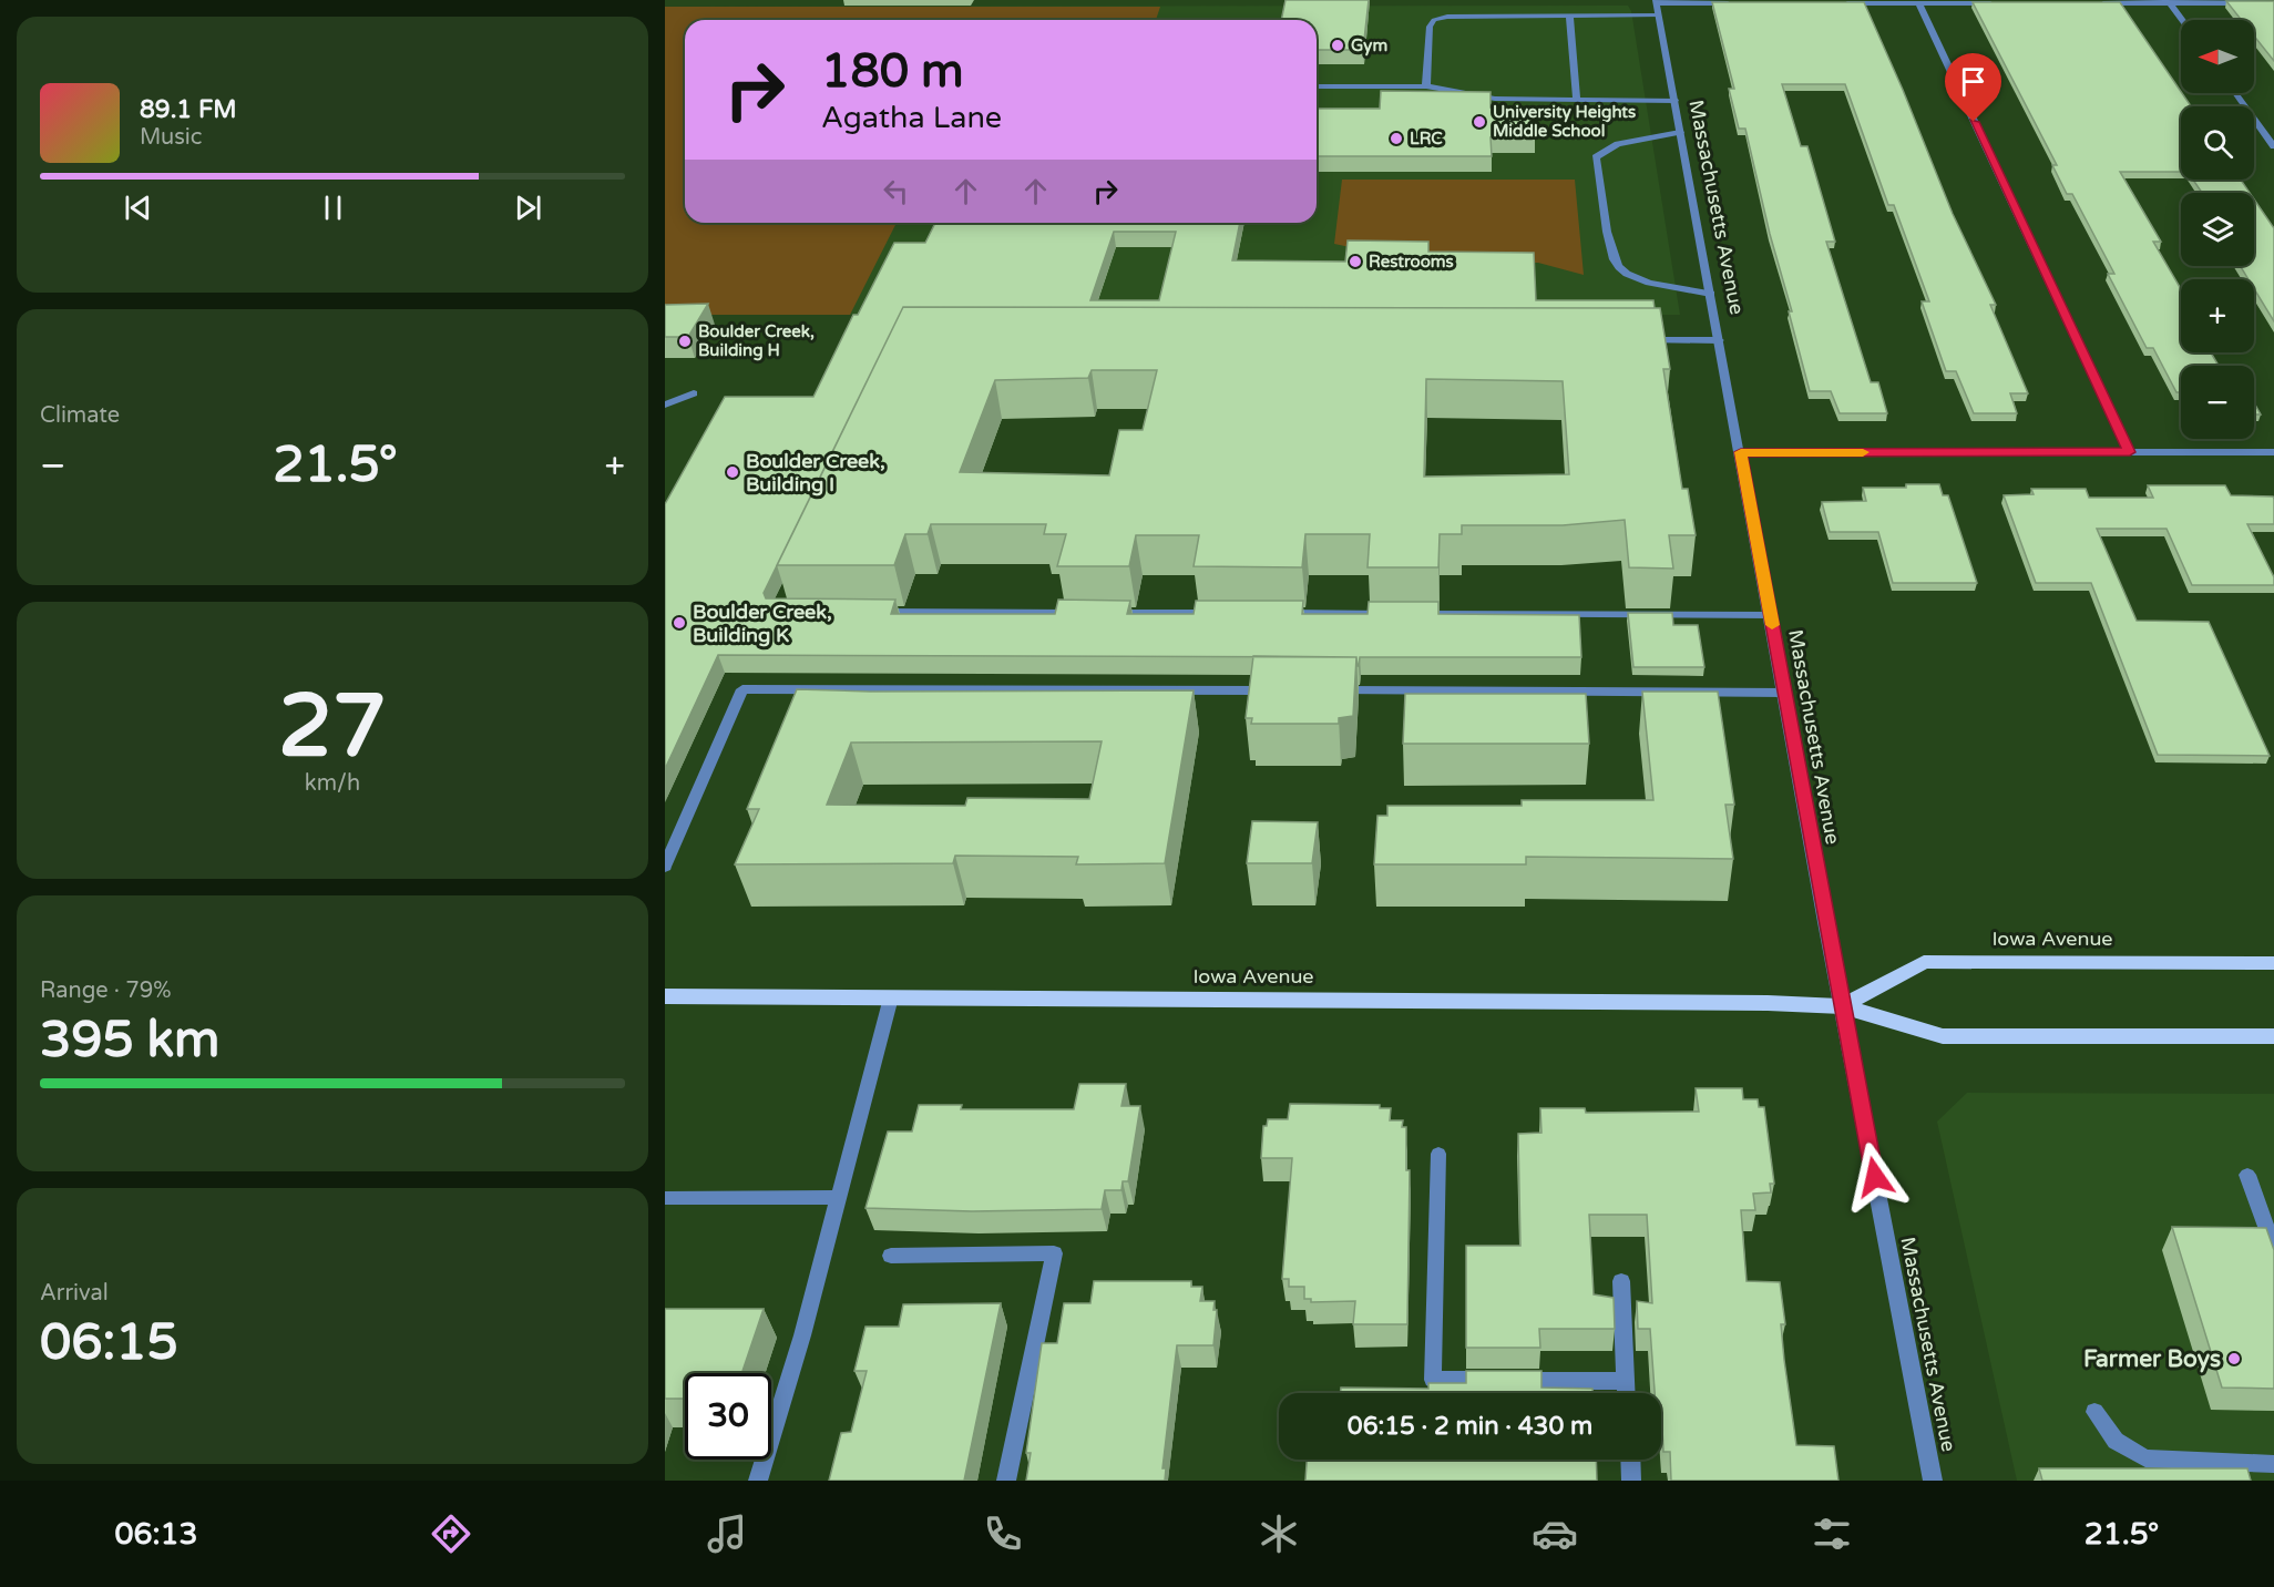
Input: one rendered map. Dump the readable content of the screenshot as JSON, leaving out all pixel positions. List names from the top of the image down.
{
  "streets": {
    "main road": ["Iowa Avenue"],
    "street": ["Massachusetts Avenue"]
  },
  "crossings": [
    ["Massachusetts Avenue", "Iowa Avenue"]
  ],
  "places": [
    "Gym",
    "University Heights Middle School",
    "LRC",
    "Restrooms",
    "Boulder Creek, Building H",
    "Boulder Creek, Building I",
    "Boulder Creek, Building K",
    "Farmer Boys"
  ],
  "north": "left",
  "page": {
    "map_buttons": ["+", "−"],
    "turn": ["180 m", "Agatha Lane"],
    "song": ["89.1 FM", "Music"],
    "tile": [
      "Climate",
      ["27", "km/h"],
      ["Range · 79%", "395 km"],
      ["Arrival", "06:15"]
    ],
    "heat": ["−", "21.5°", "+"],
    "limit": "30",
    "trip": "06:15 · 2 min · 430 m",
    "tabs": ["06:13", "21.5°"]
  }
}
